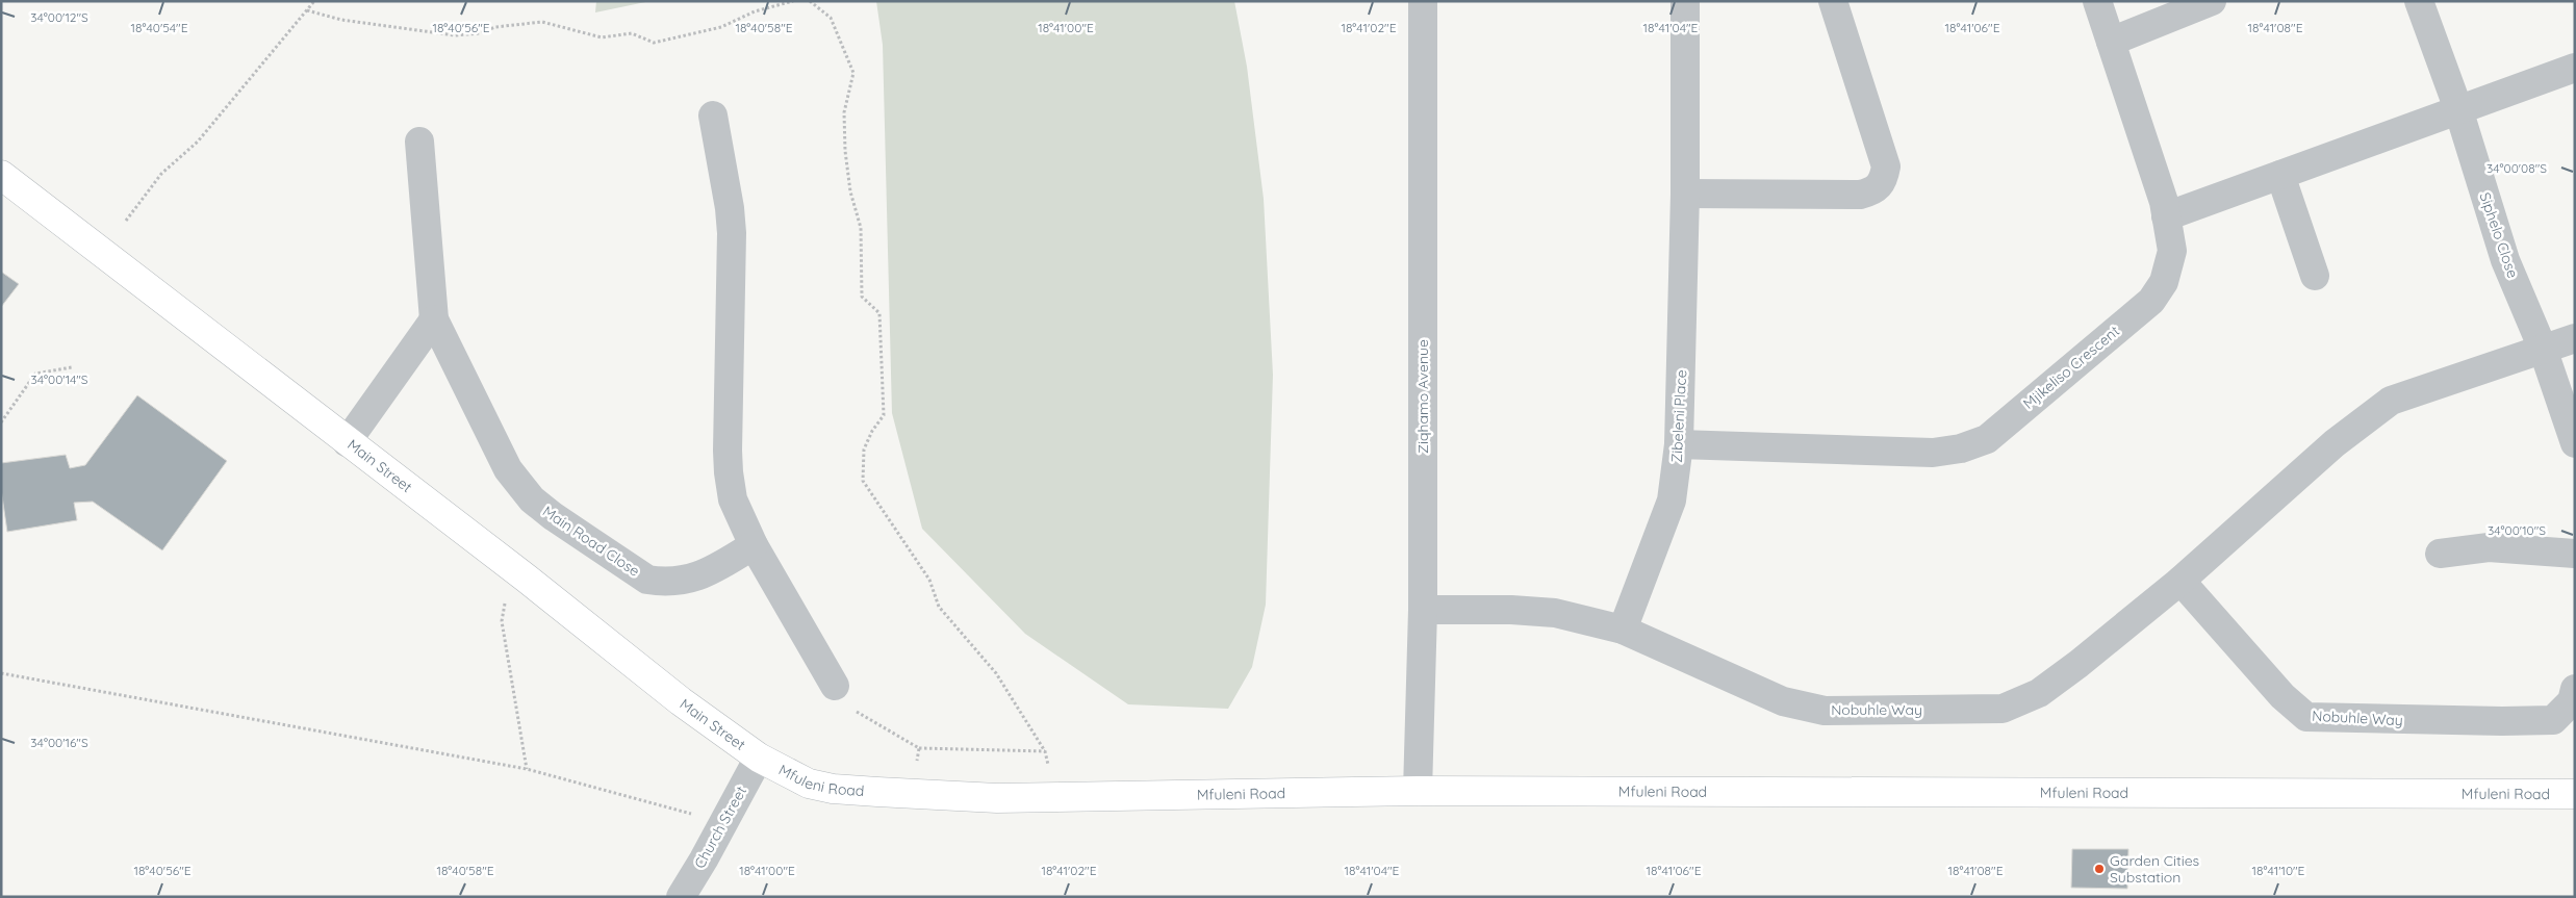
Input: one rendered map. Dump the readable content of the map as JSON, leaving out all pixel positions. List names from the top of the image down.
{
  "streets": {
    "street": [
      "Siphelo Close",
      "Mjikeliso Crescent",
      "Ziqhamo Avenue",
      "Zibeleni Place",
      "Main Street",
      "Main Road Close",
      "Nobuhle Way",
      "Mfuleni Road",
      "Church Street"
    ]
  },
  "crossings": [
    ["Siphelo Close", "Nobuhle Way"],
    ["Mjikeliso Crescent", "Zibeleni Place"],
    ["Ziqhamo Avenue", "Nobuhle Way"],
    ["Ziqhamo Avenue", "Mfuleni Road"],
    ["Zibeleni Place", "Nobuhle Way"],
    ["Main Street", "Mfuleni Road"],
    ["Main Street", "Church Street"],
    ["Mfuleni Road", "Church Street"]
  ],
  "places": ["Garden Cities Substation"],
  "coordinates": [
    "34°00'12\"S",
    "18°40'54\"E",
    "18°40'56\"E",
    "18°40'58\"E",
    "18°41'00\"E",
    "18°41'02\"E",
    "18°41'04\"E",
    "18°41'06\"E",
    "18°41'08\"E",
    "34°00'08\"S",
    "34°00'14\"S",
    "34°00'10\"S",
    "34°00'16\"S",
    "18°41'10\"E"
  ]
}
